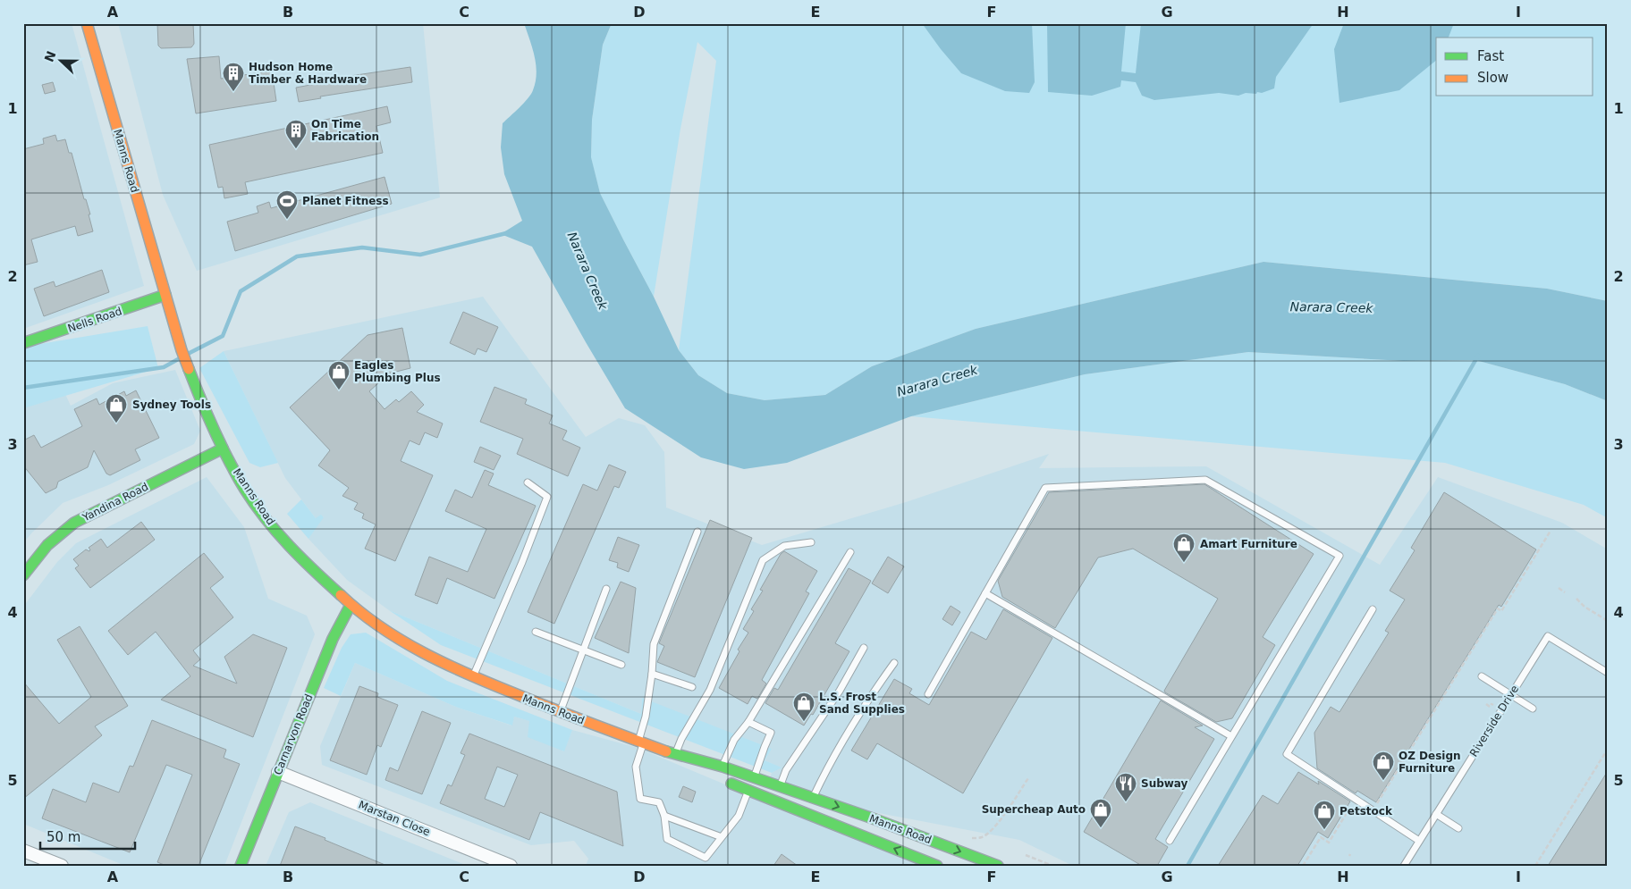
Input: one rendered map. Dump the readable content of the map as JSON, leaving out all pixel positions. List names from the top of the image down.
{
  "streets": {
    "main road": [
      "Manns Road",
      "Nells Road",
      "Yandina Road",
      "Carnarvon Road"
    ],
    "street": ["Marstan Close"],
    "lane": ["Riverside Drive"]
  },
  "crossings": [
    ["Manns Road", "Nells Road"],
    ["Manns Road", "Yandina Road"],
    ["Manns Road", "Carnarvon Road"],
    ["Carnarvon Road", "Marstan Close"]
  ],
  "water": ["Narara Creek"],
  "places": {
    "building": ["Hudson Home Timber & Hardware", "On Time Fabrication"],
    "sports": ["Planet Fitness"],
    "shop": [
      "Eagles Plumbing Plus",
      "Sydney Tools",
      "Amart Furniture",
      "L.S. Frost Sand Supplies",
      "OZ Design Furniture",
      "Supercheap Auto",
      "Petstock"
    ],
    "restaurant": ["Subway"]
  },
  "legend": ["Fast", "Slow"],
  "scale_bar": "50 m",
  "north": "left",
  "grid": {
    "columns": [
      "A",
      "B",
      "C",
      "D",
      "E",
      "F",
      "G",
      "H",
      "I"
    ],
    "rows": [
      "1",
      "2",
      "3",
      "4",
      "5"
    ]
  }
}
